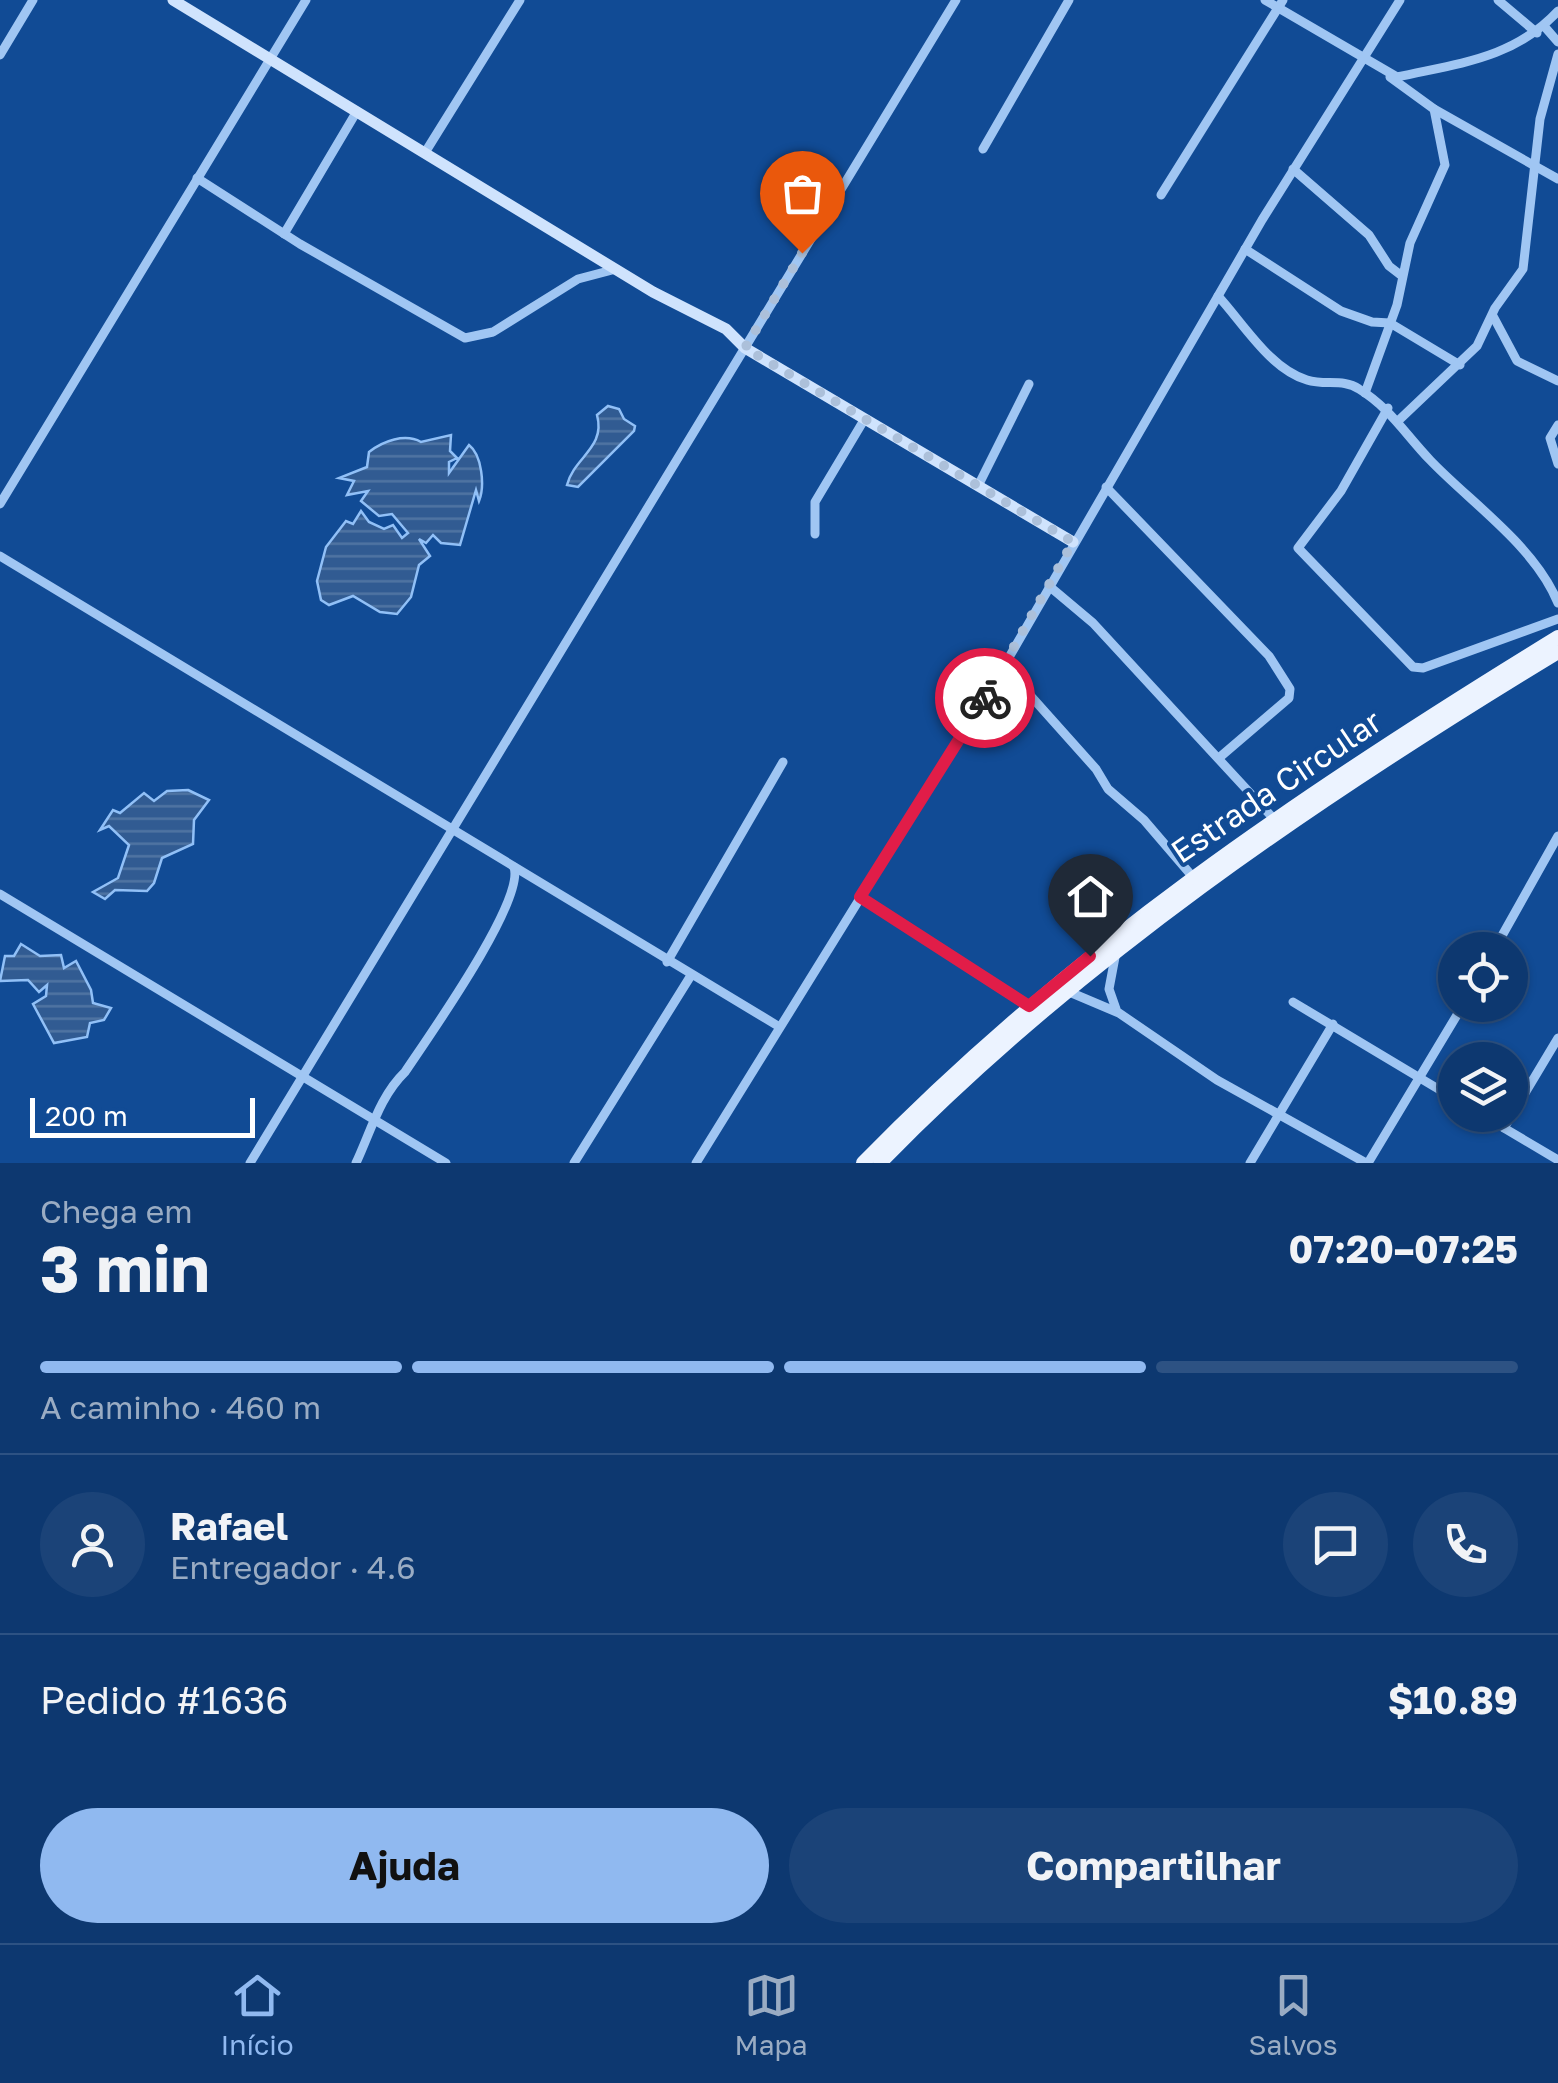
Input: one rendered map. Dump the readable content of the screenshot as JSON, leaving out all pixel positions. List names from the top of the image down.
{
  "streets": {
    "main road": ["Estrada Circular"]
  },
  "scale_bar": "200 m",
  "page": {
    "scale": "200 m",
    "heading": ["3 min", "Chega em", "07:20–07:25"],
    "panel": [
      "Rafael",
      "Entregador · 4.6",
      "Pedido #1636",
      "$10.89"
    ],
    "bar": "A caminho · 460 m",
    "buttons": ["Ajuda", "Compartilhar"],
    "tabs": ["Início", "Mapa", "Salvos"]
  }
}
